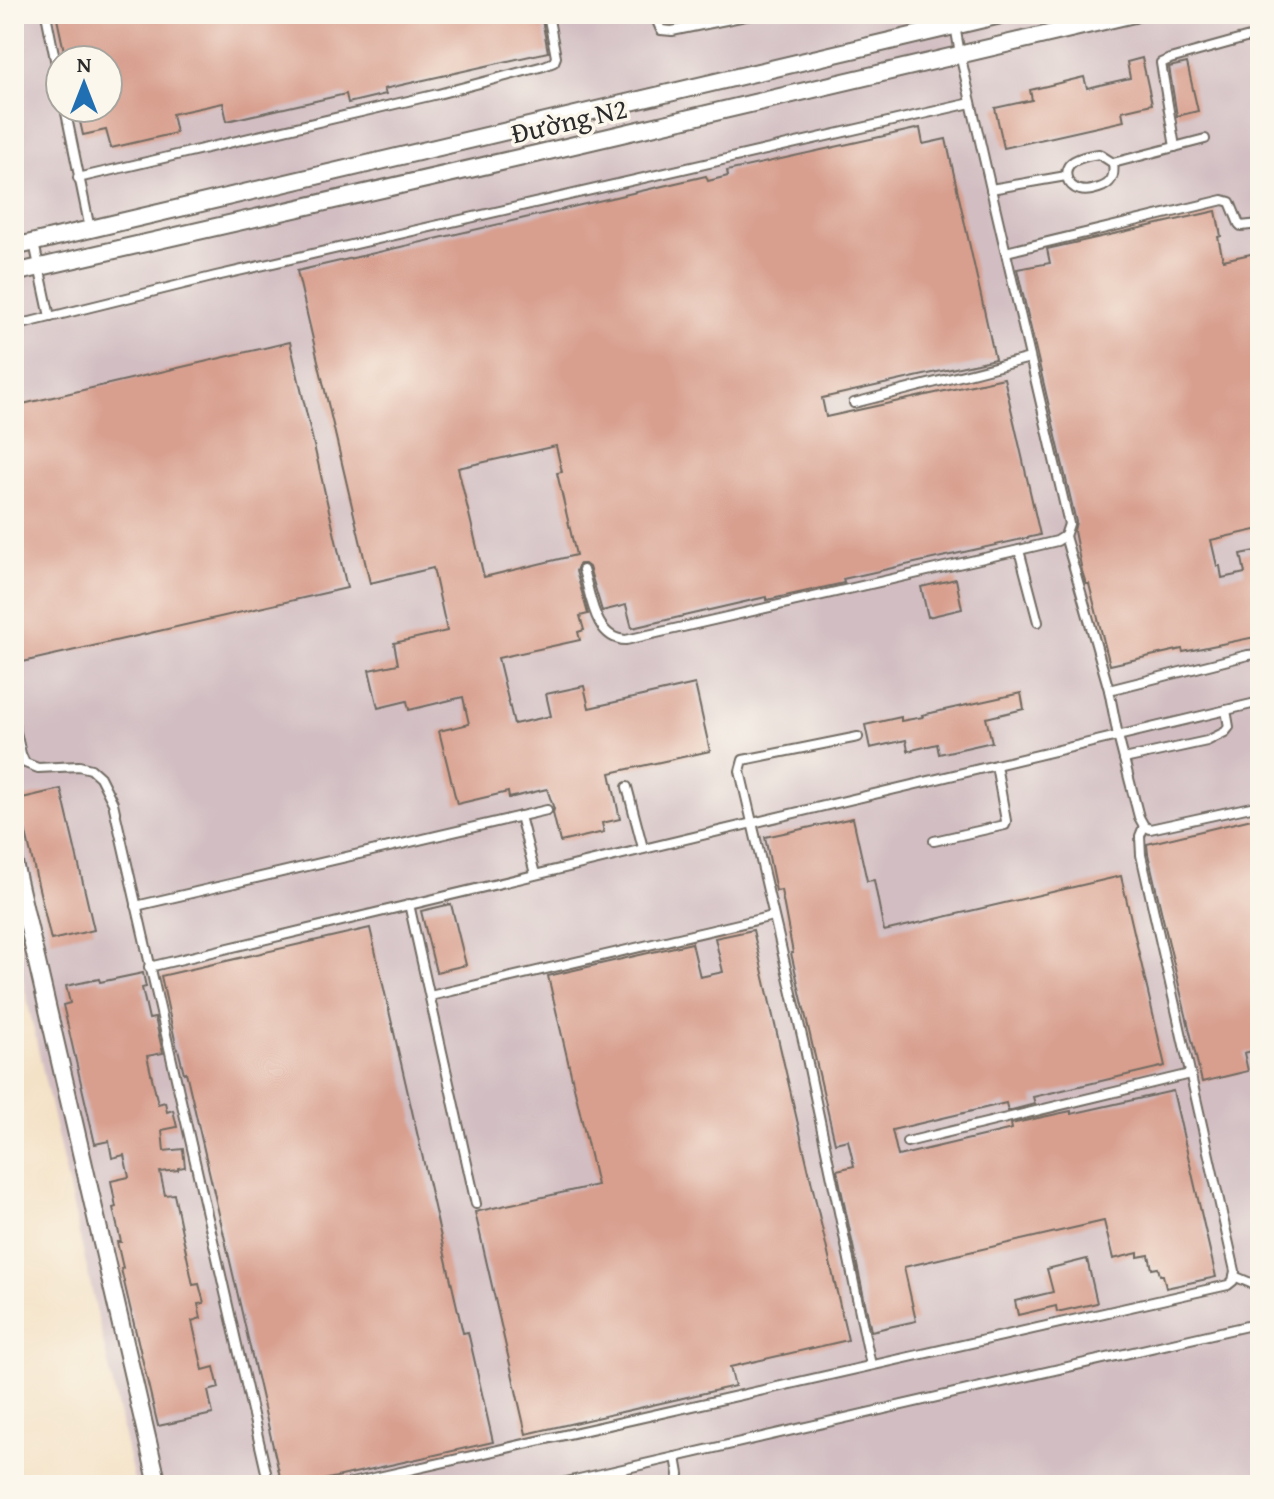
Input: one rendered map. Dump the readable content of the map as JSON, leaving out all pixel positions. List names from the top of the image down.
{
  "streets": {
    "street": ["Đường N2"]
  },
  "north": "top"
}
